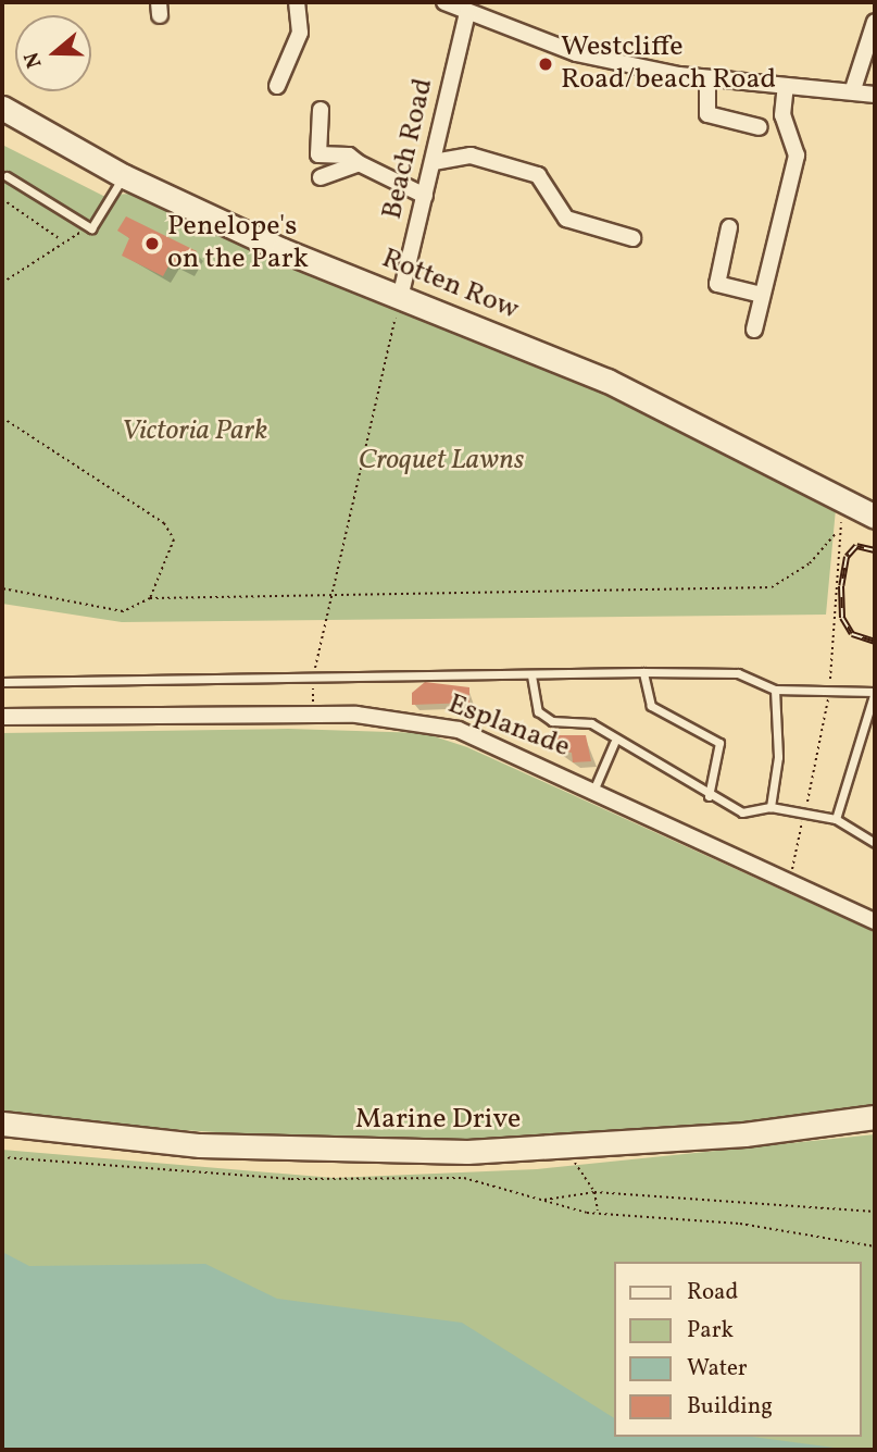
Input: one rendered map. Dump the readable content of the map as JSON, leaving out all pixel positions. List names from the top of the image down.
{
  "streets": {
    "street": [
      "Beach Road",
      "Rotten Row",
      "Esplanade",
      "Marine Drive"
    ]
  },
  "crossings": [
    ["Beach Road", "Rotten Row"]
  ],
  "parks": ["Victoria Park", "Croquet Lawns"],
  "places": ["Westcliffe Road/beach Road", "Penelope's on the Park"],
  "legend": [
    "Road",
    "Park",
    "Water",
    "Building"
  ],
  "north": "left"
}
